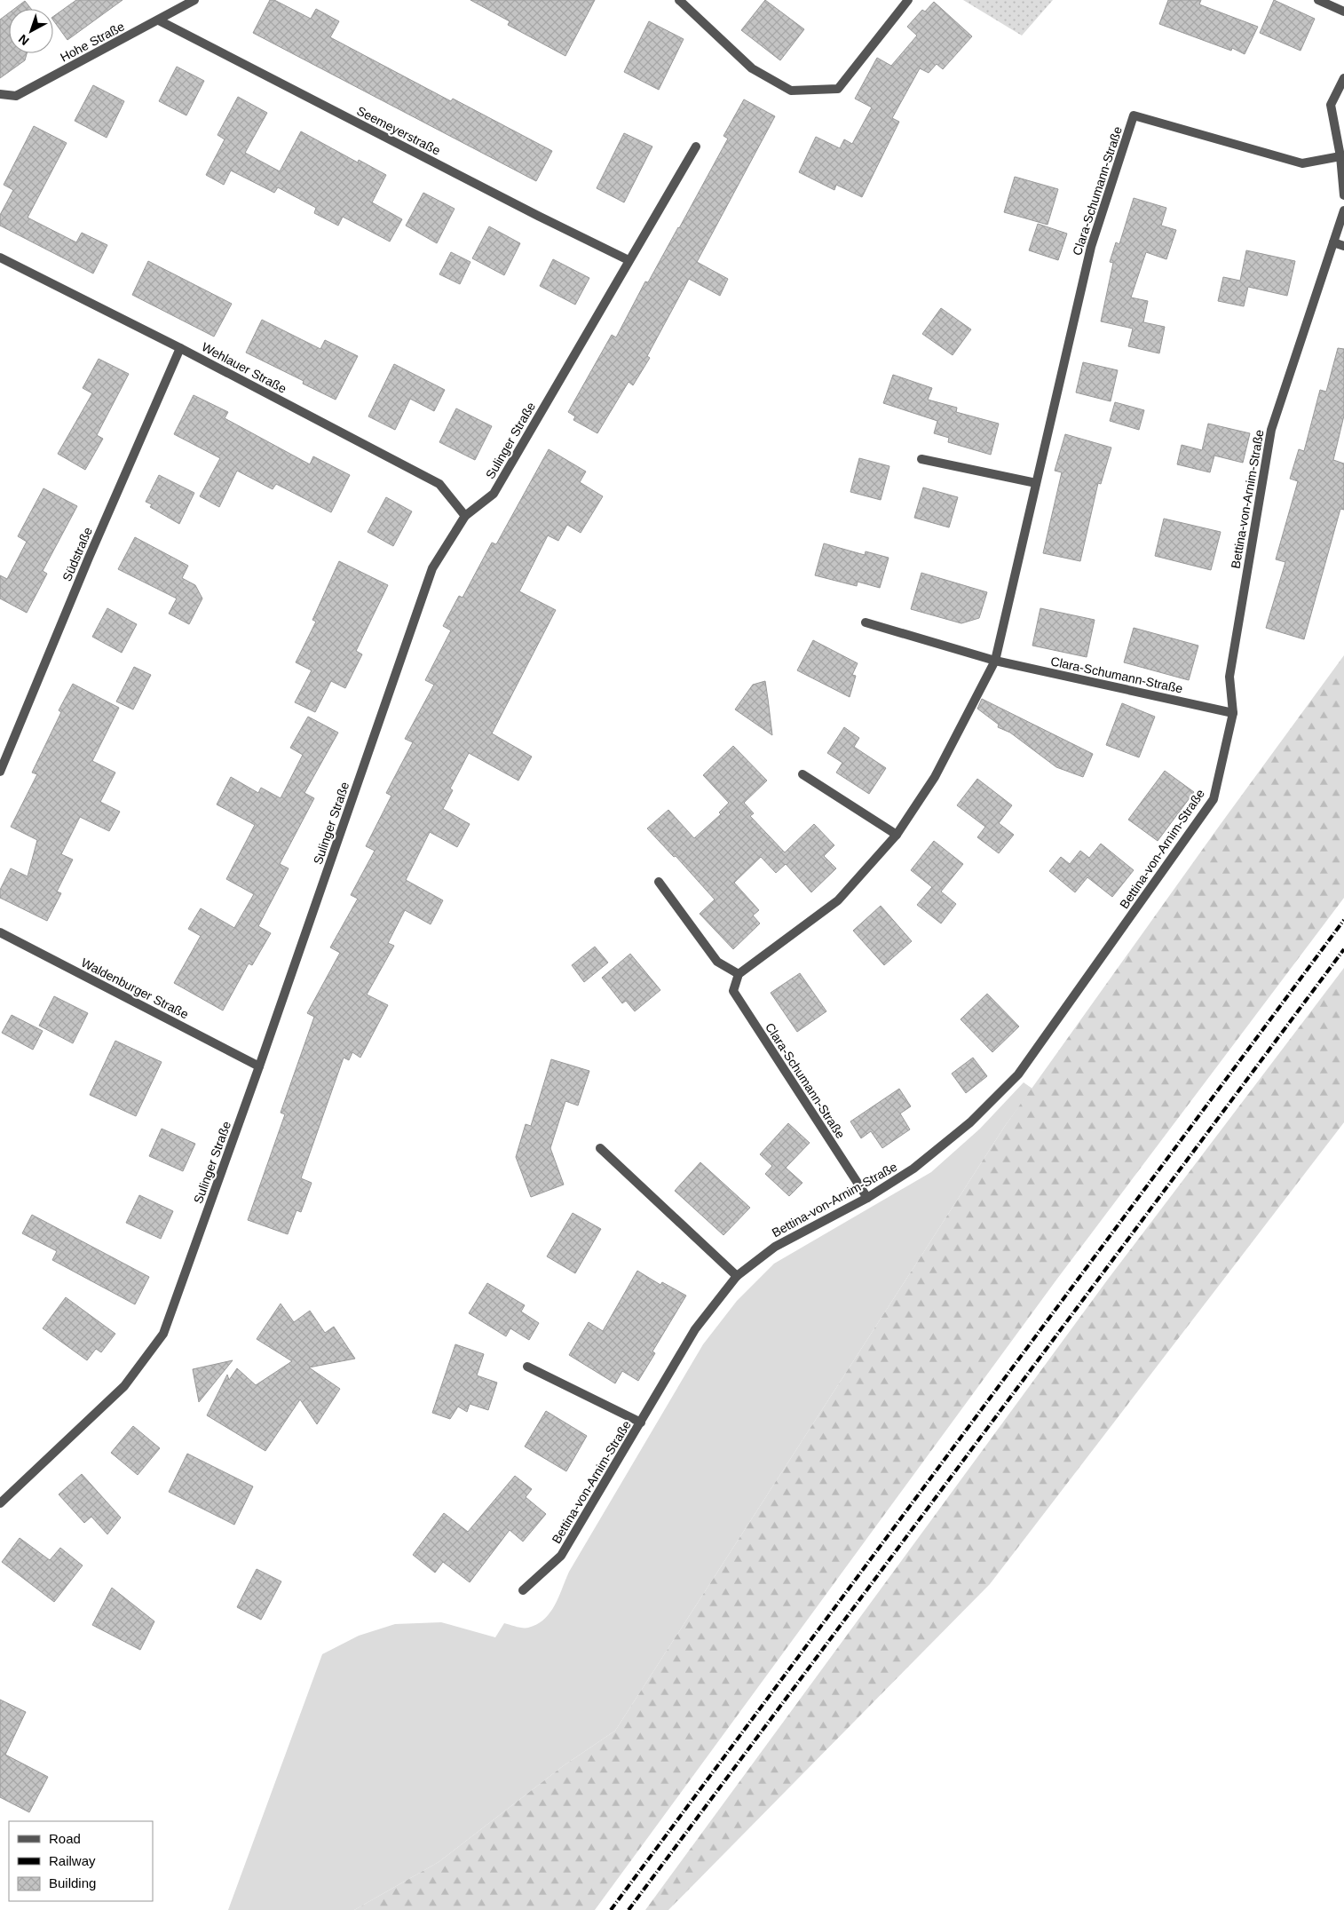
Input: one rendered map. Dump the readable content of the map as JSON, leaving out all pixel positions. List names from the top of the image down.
{
  "streets": {
    "street": [
      "Hohe Straße",
      "Seemeyerstraße",
      "Clara-Schumann-Straße",
      "Wehlauer Straße",
      "Sulinger Straße",
      "Bettina-von-Arnim-Straße",
      "Südstraße",
      "Waldenburger Straße"
    ]
  },
  "crossings": [
    ["Hohe Straße", "Seemeyerstraße"],
    ["Seemeyerstraße", "Sulinger Straße"],
    ["Clara-Schumann-Straße", "Bettina-von-Arnim-Straße"],
    ["Wehlauer Straße", "Sulinger Straße"],
    ["Wehlauer Straße", "Südstraße"],
    ["Sulinger Straße", "Waldenburger Straße"]
  ],
  "legend": ["Road", "Railway", "Building"],
  "north": "bottom left"
}
